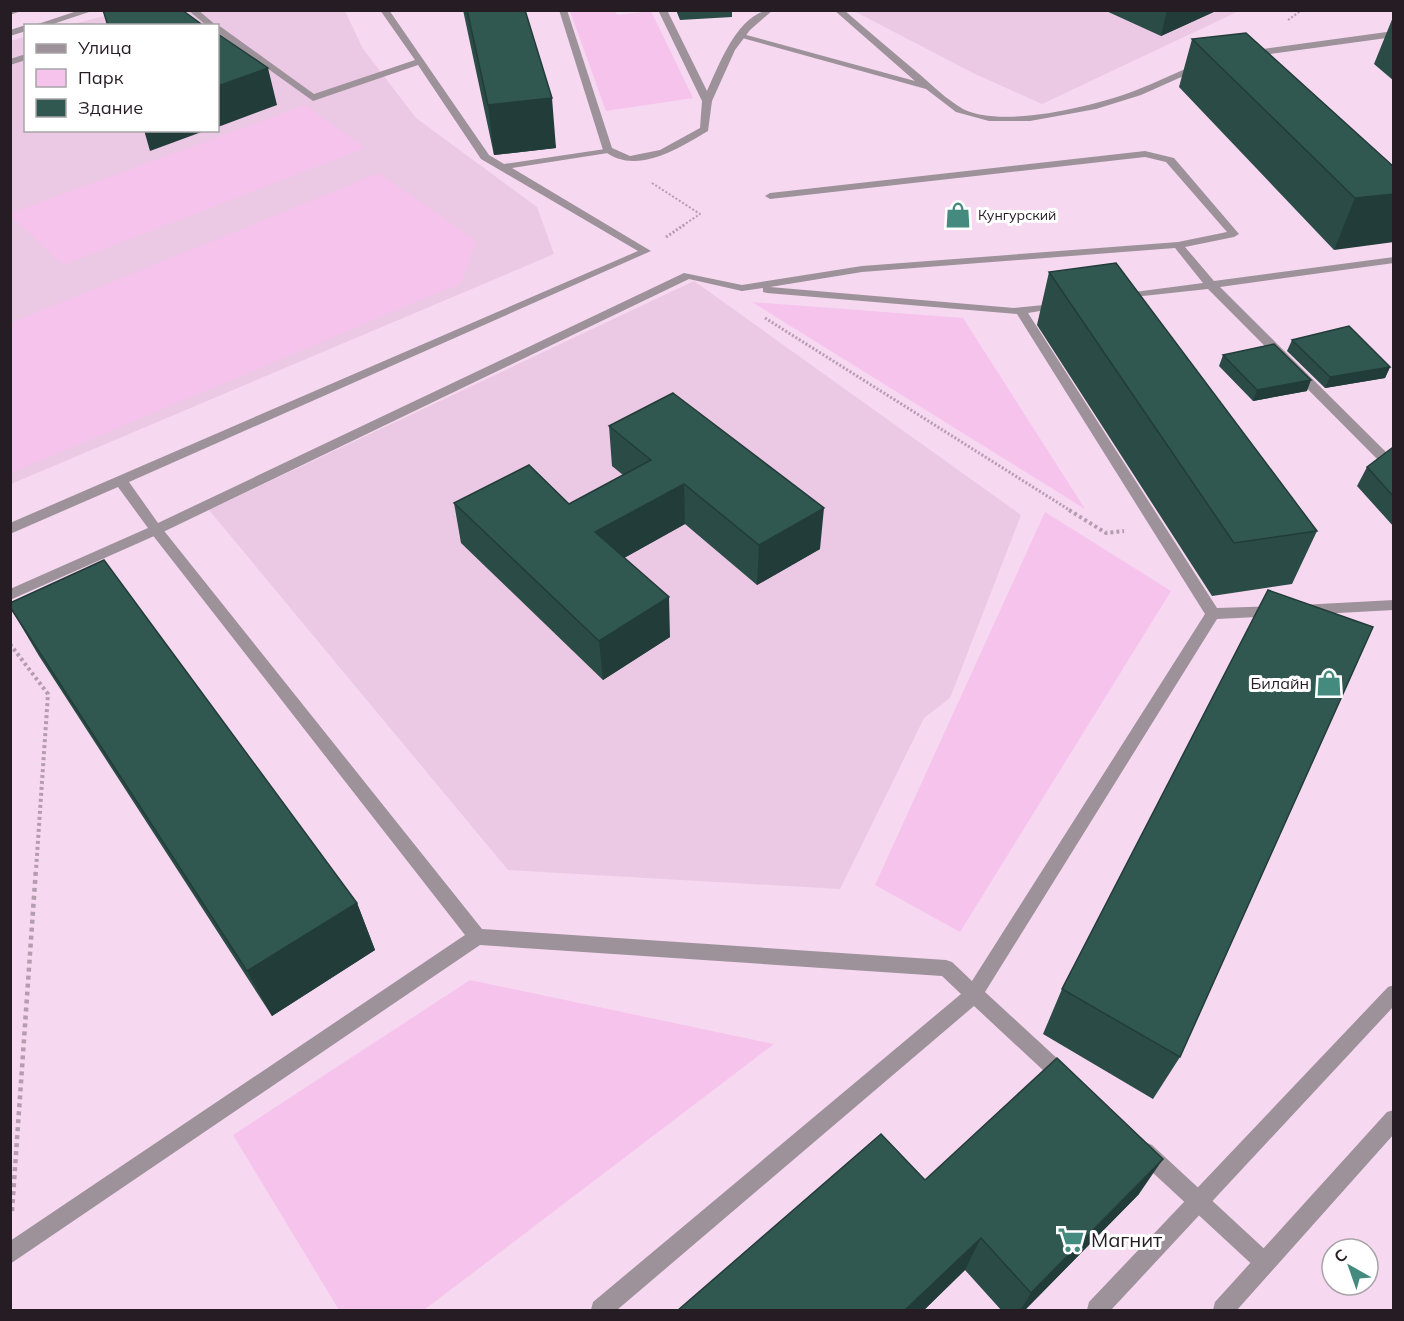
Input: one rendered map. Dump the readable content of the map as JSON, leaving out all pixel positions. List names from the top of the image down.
{
  "places": {
    "shop": ["Кунгурский", "Билайн"],
    "supermarket": ["Магнит"]
  },
  "legend": ["Улица", "Парк", "Здание"],
  "north": "top left"
}
